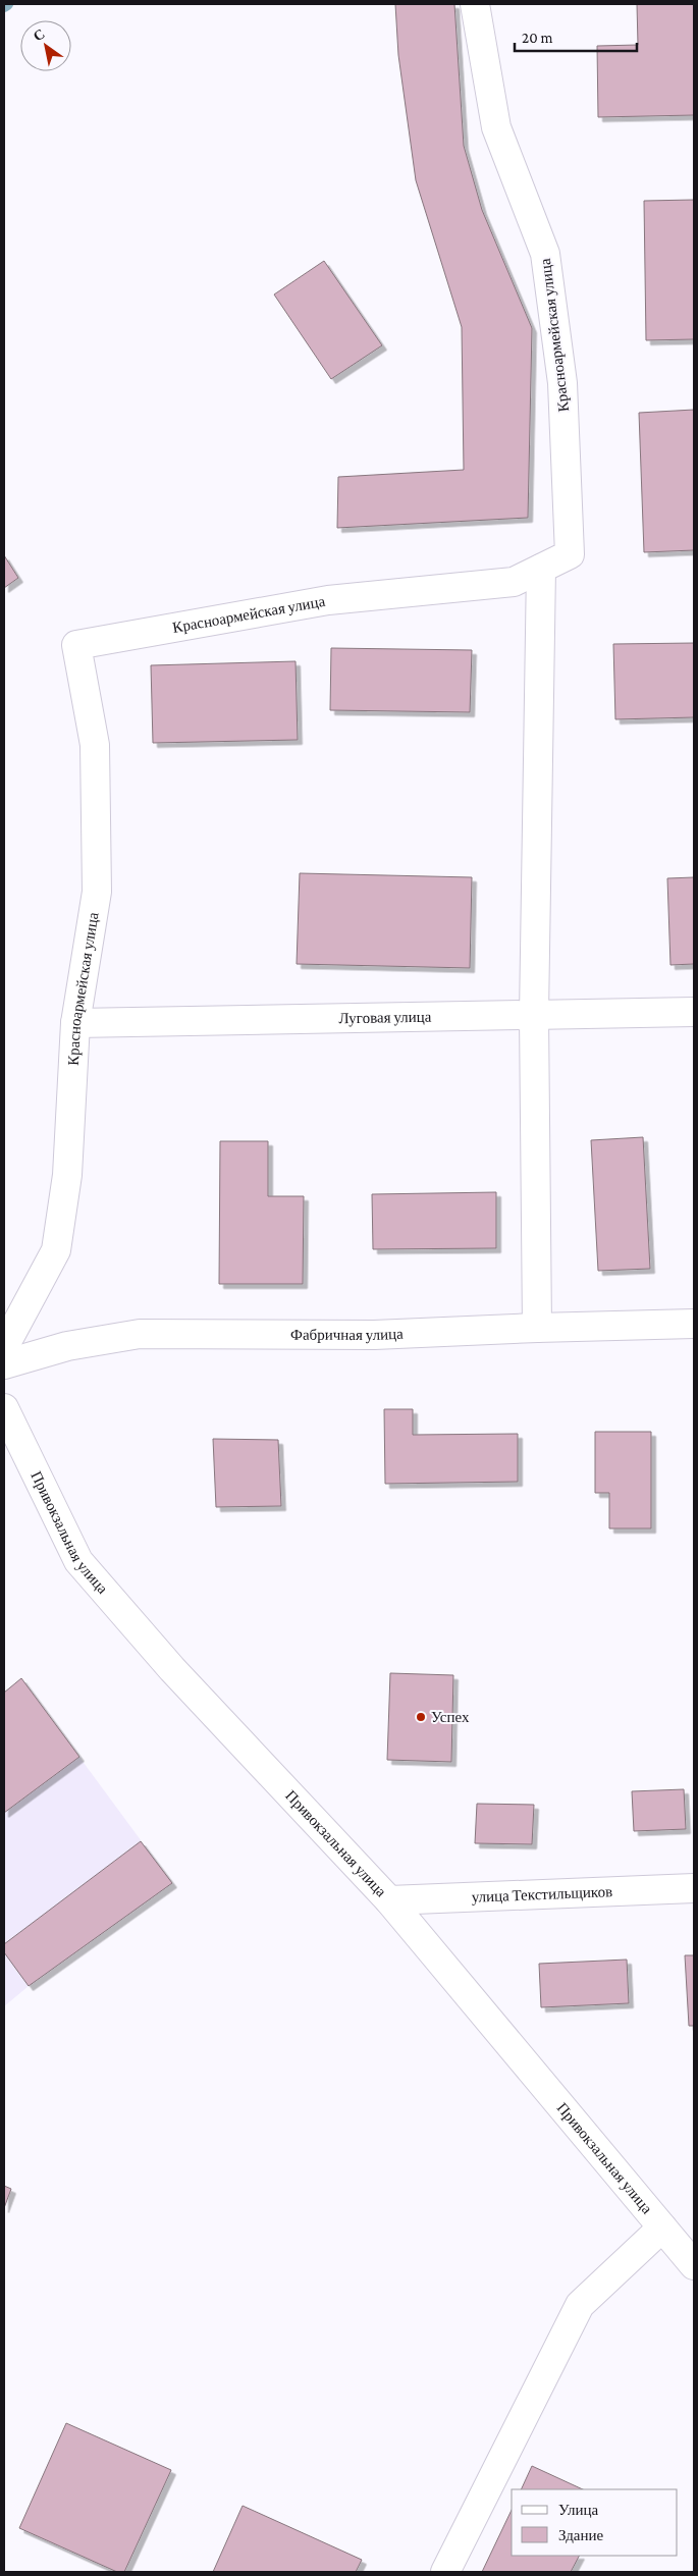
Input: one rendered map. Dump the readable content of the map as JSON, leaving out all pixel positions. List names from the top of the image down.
{
  "streets": {
    "street": [
      "Красноармейская улица",
      "Луговая улица",
      "Фабричная улица",
      "Привокзальная улица",
      "улица Текстильщиков"
    ]
  },
  "crossings": [
    ["Красноармейская улица", "Луговая улица"],
    ["Привокзальная улица", "улица Текстильщиков"]
  ],
  "places": ["Успех"],
  "legend": ["Улица", "Здание"],
  "scale_bar": "20 m",
  "north": "top left"
}
